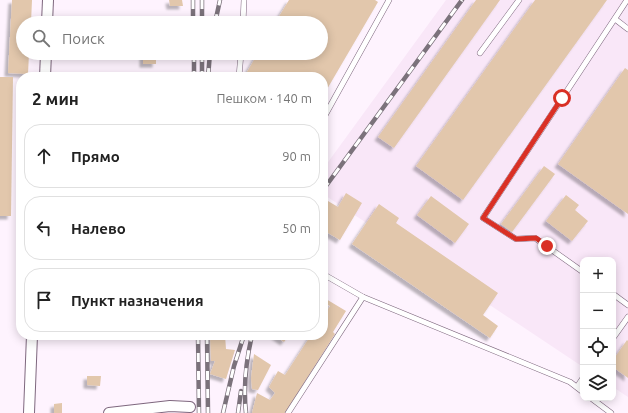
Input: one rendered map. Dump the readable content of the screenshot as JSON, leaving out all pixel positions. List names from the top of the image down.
{
  "page": {
    "search": "Поиск",
    "heading": ["2 мин", "Пешком · 140 m"],
    "list": [
      ["Прямо", "90 m"],
      ["Налево", "50 m"],
      "Пункт назначения"
    ],
    "map_buttons": ["+", "−"]
  }
}
